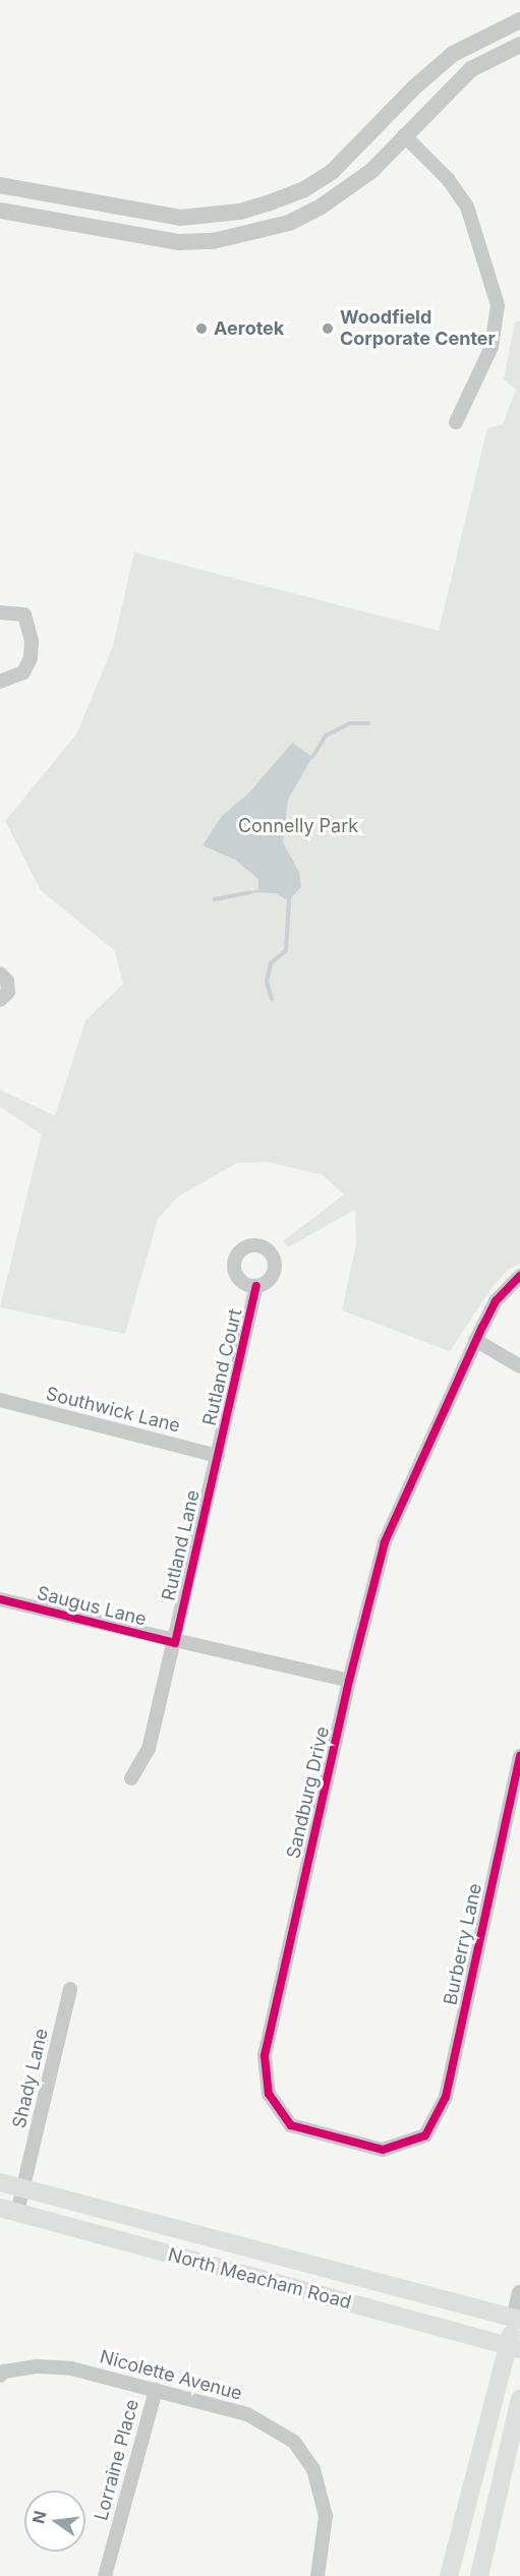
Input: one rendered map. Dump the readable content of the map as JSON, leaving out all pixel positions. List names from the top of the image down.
{
  "streets": {
    "main road": ["North Meacham Road"],
    "street": [
      "Rutland Court",
      "Southwick Lane",
      "Rutland Lane",
      "Saugus Lane",
      "Sandburg Drive",
      "Burberry Lane",
      "Shady Lane",
      "Nicolette Avenue",
      "Lorraine Place"
    ]
  },
  "crossings": [
    ["Rutland Court", "Southwick Lane"],
    ["Rutland Court", "Rutland Lane"],
    ["Southwick Lane", "Rutland Lane"],
    ["Rutland Lane", "Saugus Lane"],
    ["Saugus Lane", "Sandburg Drive"],
    ["Sandburg Drive", "Burberry Lane"],
    ["Shady Lane", "North Meacham Road"],
    ["Nicolette Avenue", "Lorraine Place"]
  ],
  "parks": ["Connelly Park"],
  "places": ["Aerotek", "Woodfield Corporate Center"],
  "north": "left"
}
